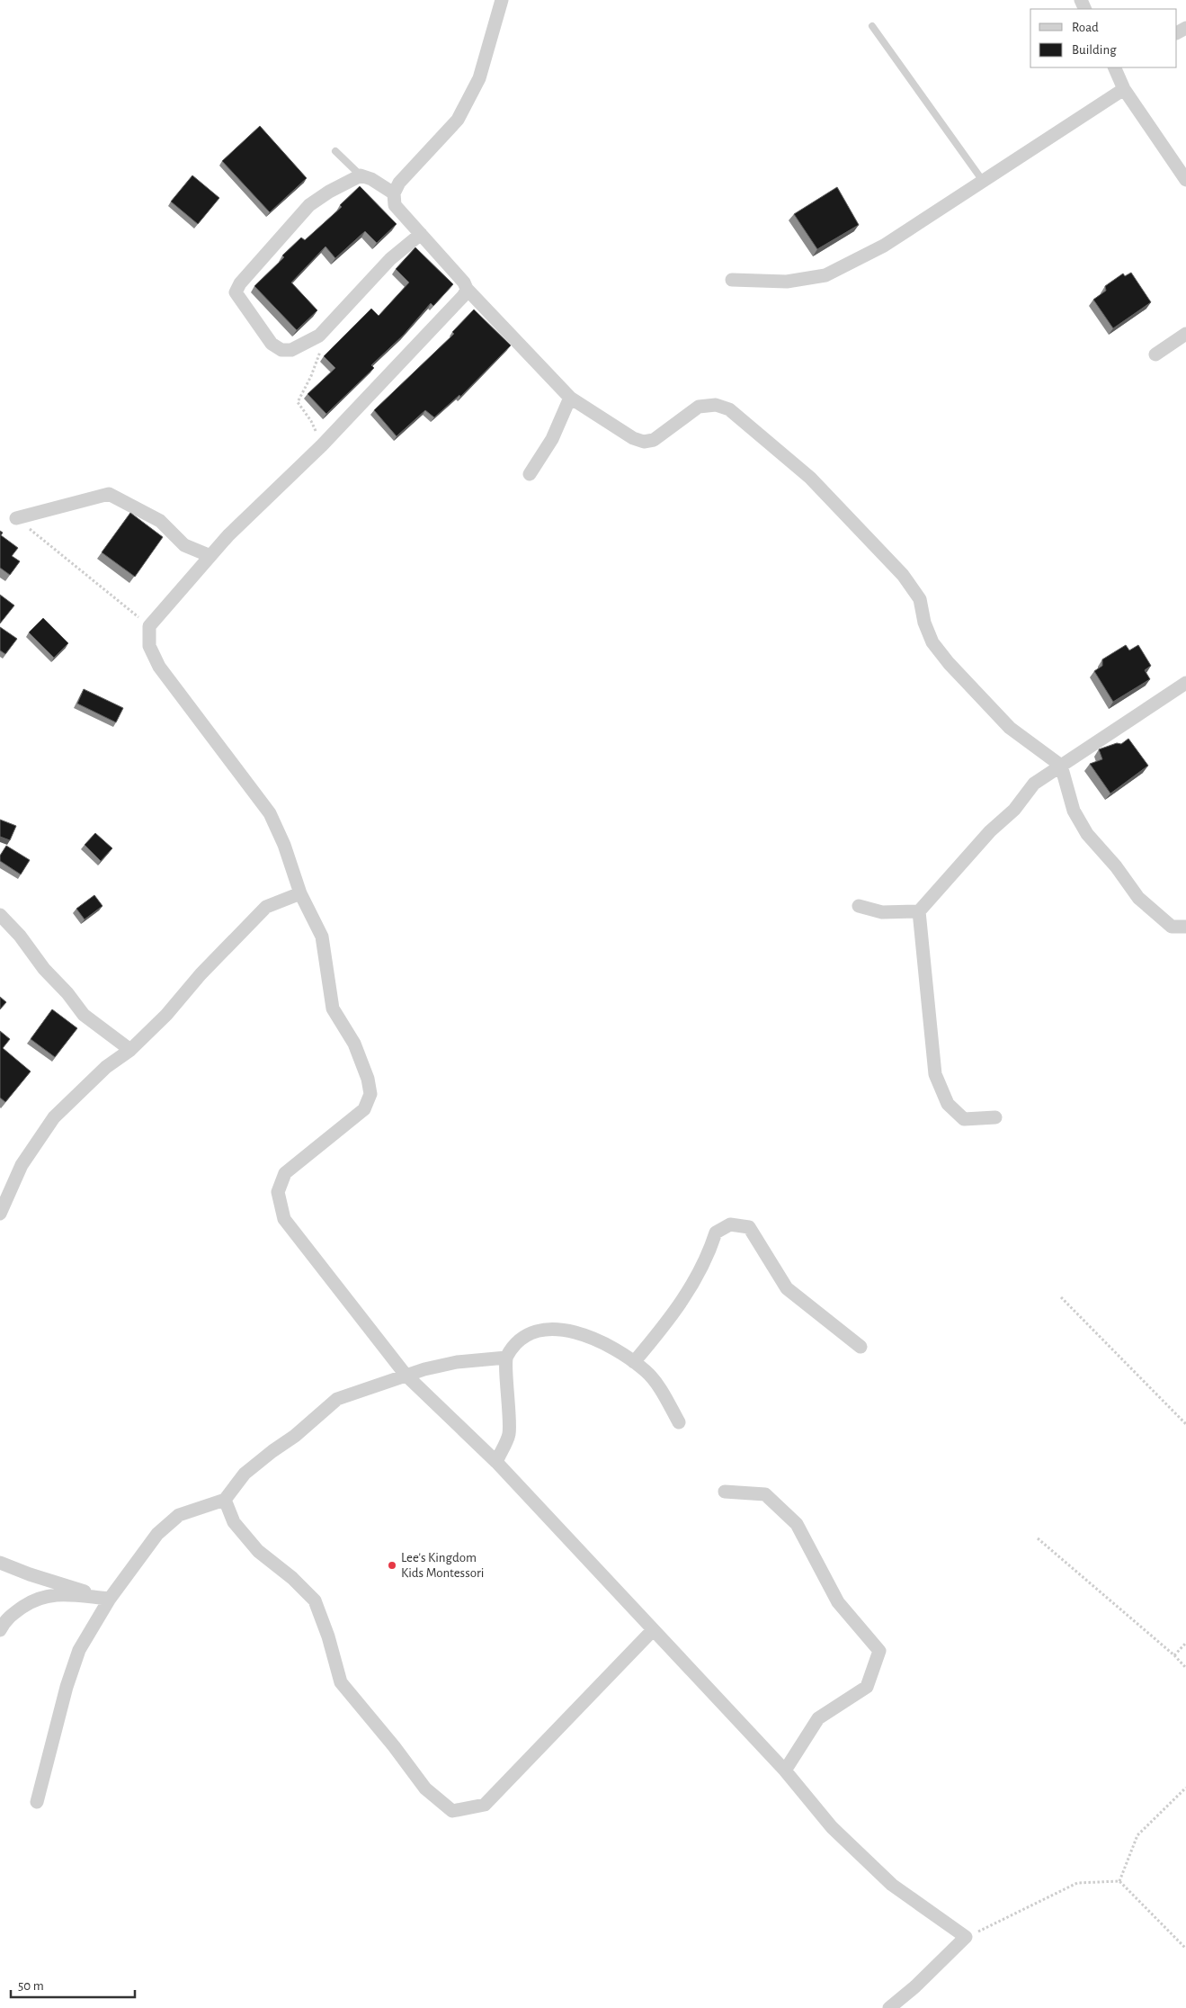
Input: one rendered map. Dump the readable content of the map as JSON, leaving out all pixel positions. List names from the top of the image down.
{
  "places": ["Lee's Kingdom Kids Montessori"],
  "legend": ["Road", "Building"],
  "scale_bar": "50 m"
}
